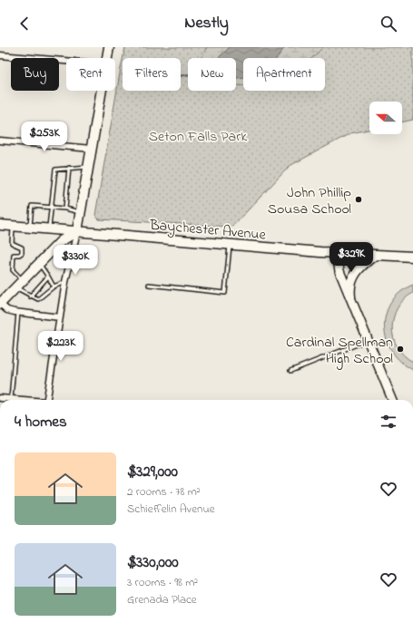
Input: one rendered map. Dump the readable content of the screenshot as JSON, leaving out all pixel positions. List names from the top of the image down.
{
  "streets": {
    "main road": ["Baychester Avenue"]
  },
  "parks": ["Seton Falls Park"],
  "places": ["John Phillip Sousa School", "Cardinal Spellman High School"],
  "north": "left",
  "page": {
    "header": "Nestly",
    "chip": [
      "Buy",
      "Rent",
      "Filters",
      "New",
      "Apartment"
    ],
    "price": [
      "$253K",
      "$329K",
      "$330K",
      "$223K"
    ],
    "heading": "4 homes",
    "list": [
      {
        "name": "$329,000",
        "note": "2 rooms · 78 m² · Schieffelin Avenue"
      },
      {
        "name": "$330,000",
        "note": "3 rooms · 98 m² · Grenada Place"
      }
    ]
  }
}
